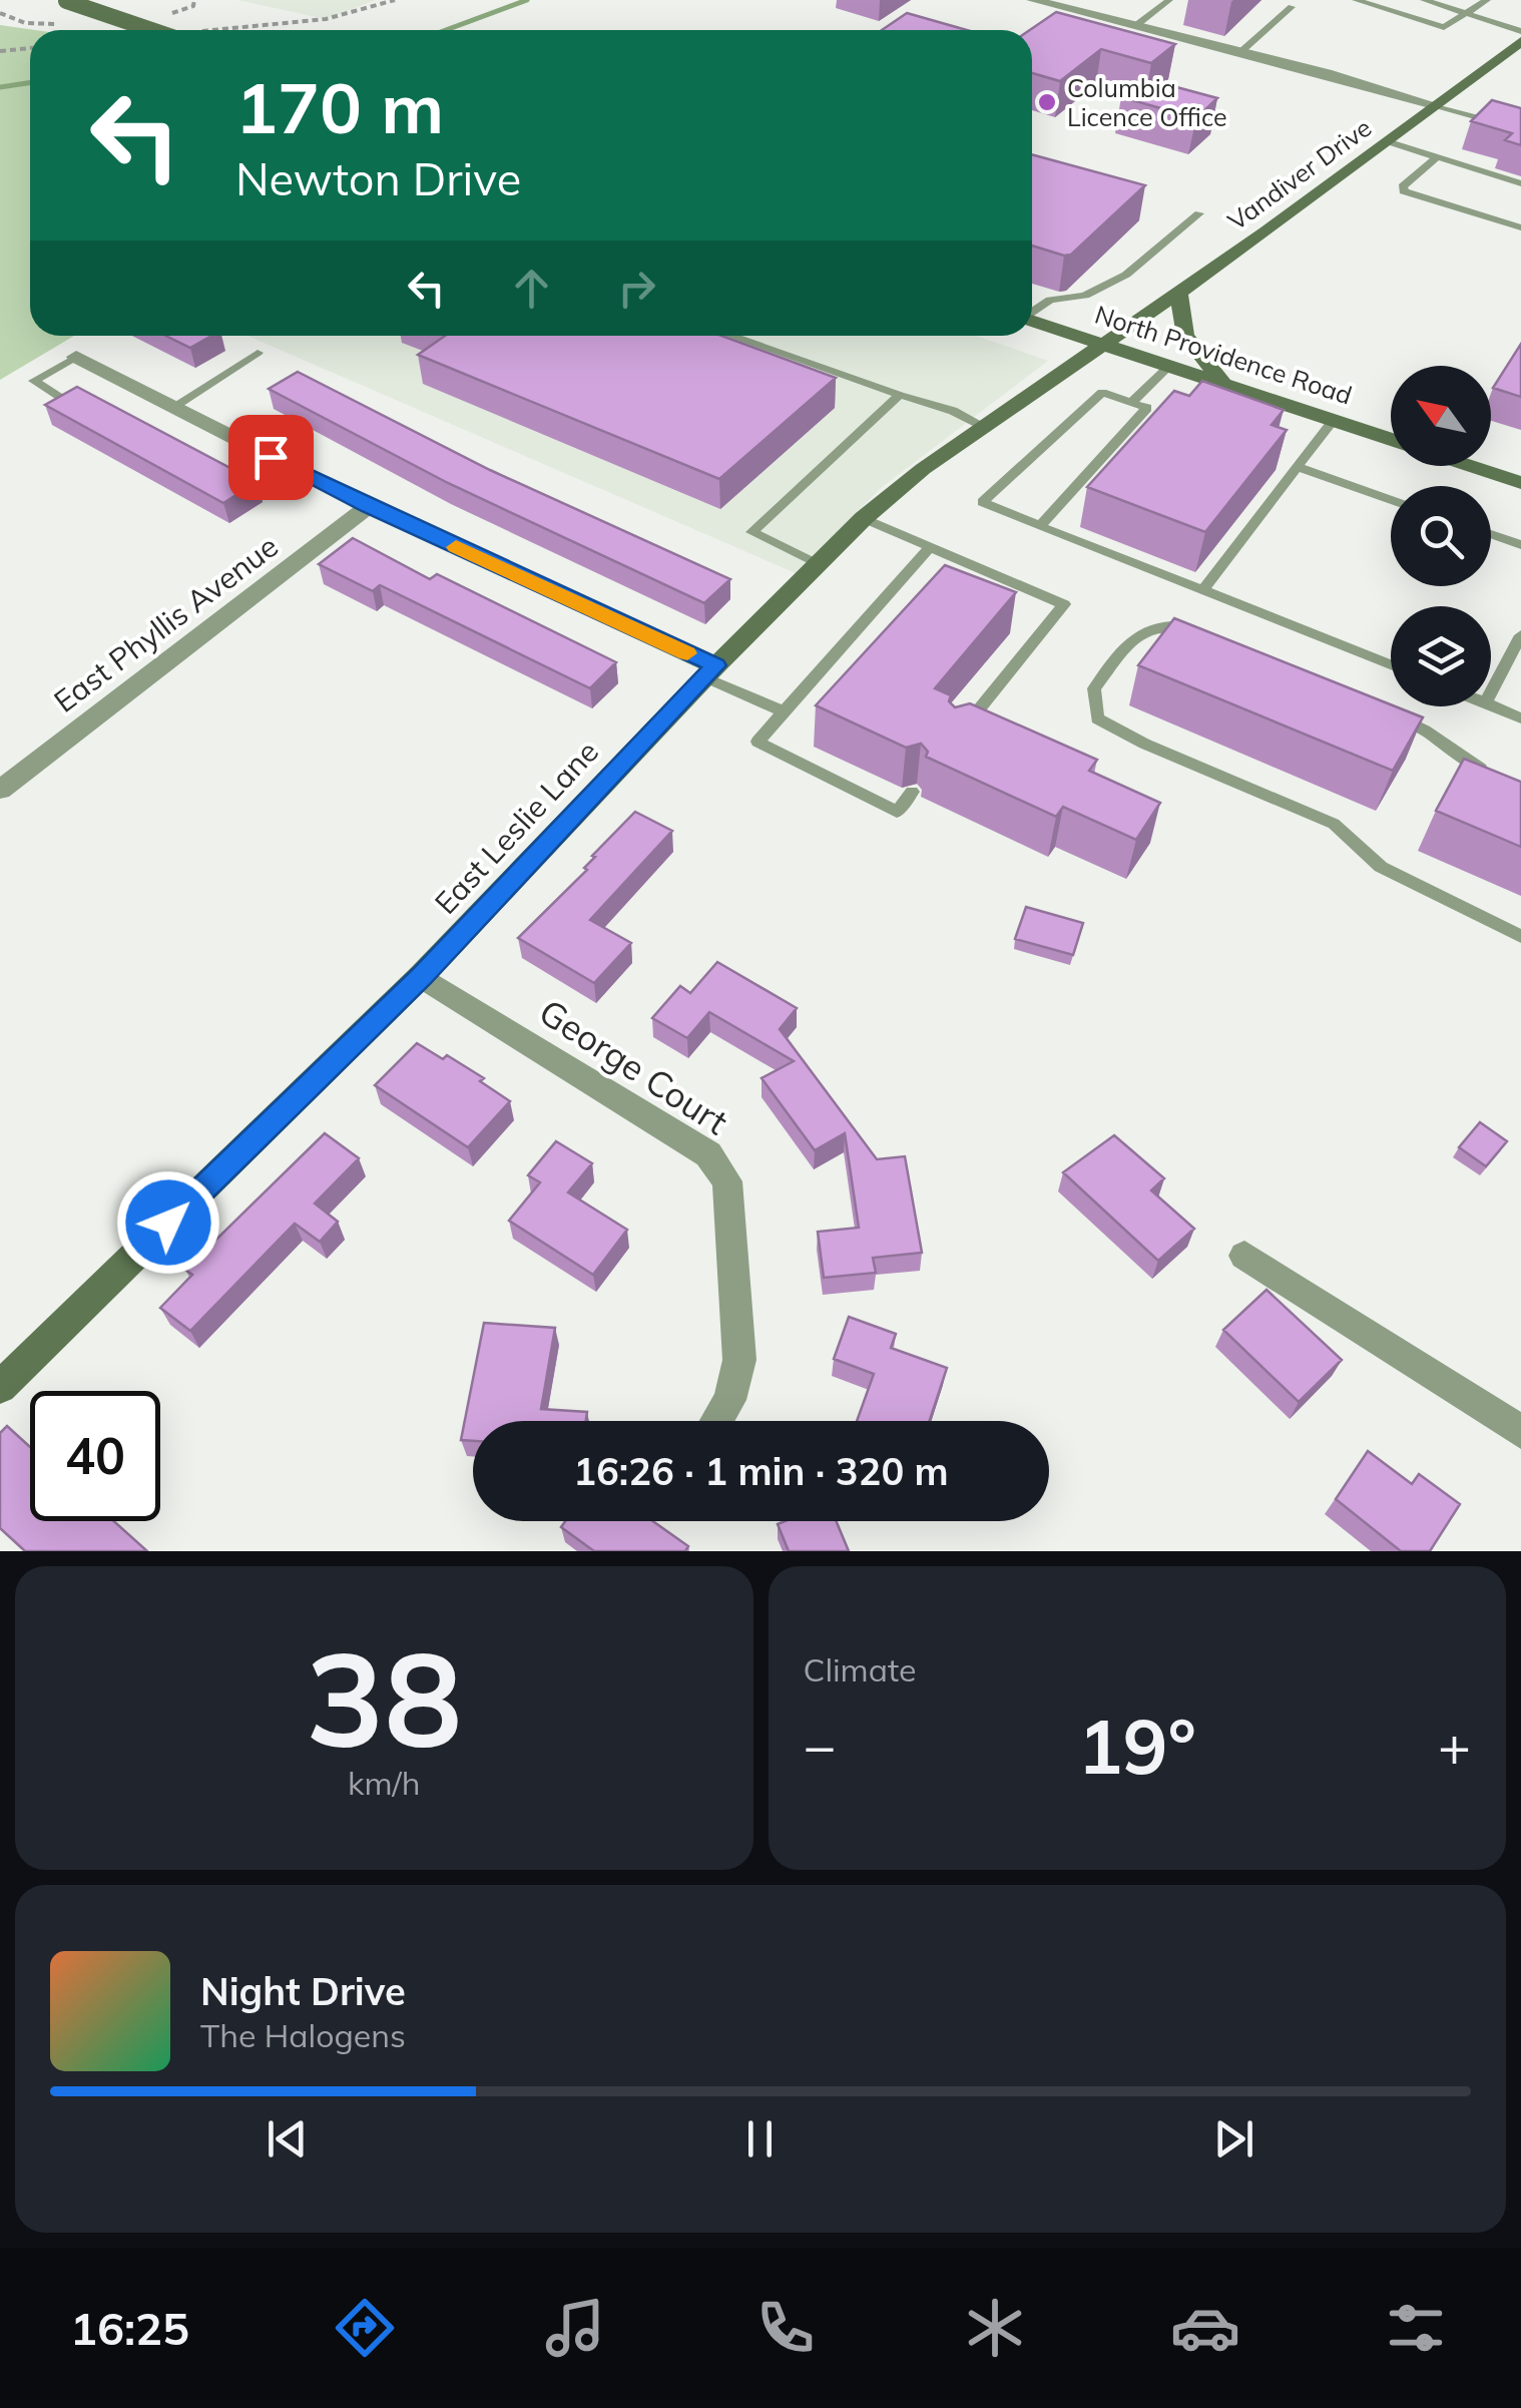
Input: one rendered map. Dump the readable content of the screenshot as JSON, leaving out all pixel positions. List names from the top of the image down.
{
  "streets": {
    "street": [
      "Vandiver Drive",
      "North Providence Road",
      "East Phyllis Avenue",
      "East Leslie Lane",
      "George Court"
    ]
  },
  "crossings": [
    ["Vandiver Drive", "North Providence Road"],
    ["Vandiver Drive", "East Leslie Lane"],
    ["North Providence Road", "East Leslie Lane"],
    ["East Leslie Lane", "George Court"]
  ],
  "places": ["Columbia Licence Office"],
  "north": "top left",
  "page": {
    "turn": ["170 m", "Newton Drive"],
    "limit": "40",
    "trip": "16:26 · 1 min · 320 m",
    "tile": [
      ["38", "km/h"],
      "Climate"
    ],
    "heat": ["−", "19°", "+"],
    "song": ["Night Drive", "The Halogens"],
    "tabs": "16:25"
  }
}
